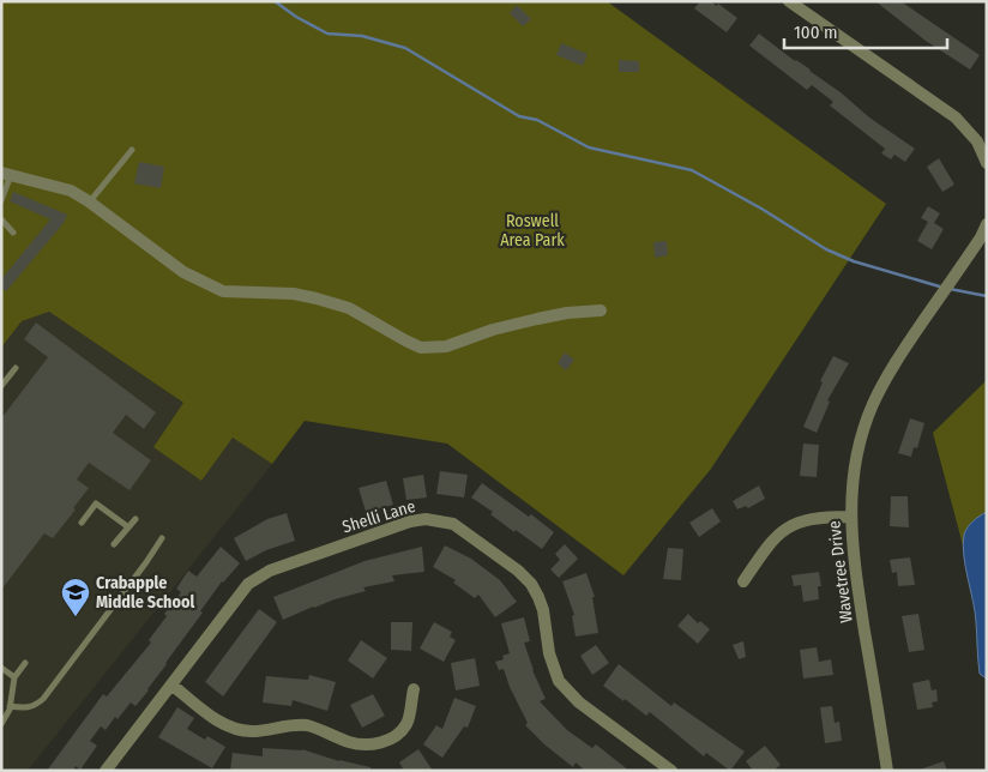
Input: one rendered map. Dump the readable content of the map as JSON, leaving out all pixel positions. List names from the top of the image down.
{
  "streets": {
    "street": ["Shelli Lane", "Wavetree Drive"]
  },
  "parks": ["Roswell Area Park"],
  "places": {
    "school or university": ["Crabapple Middle School"]
  },
  "scale_bar": "100 m"
}
